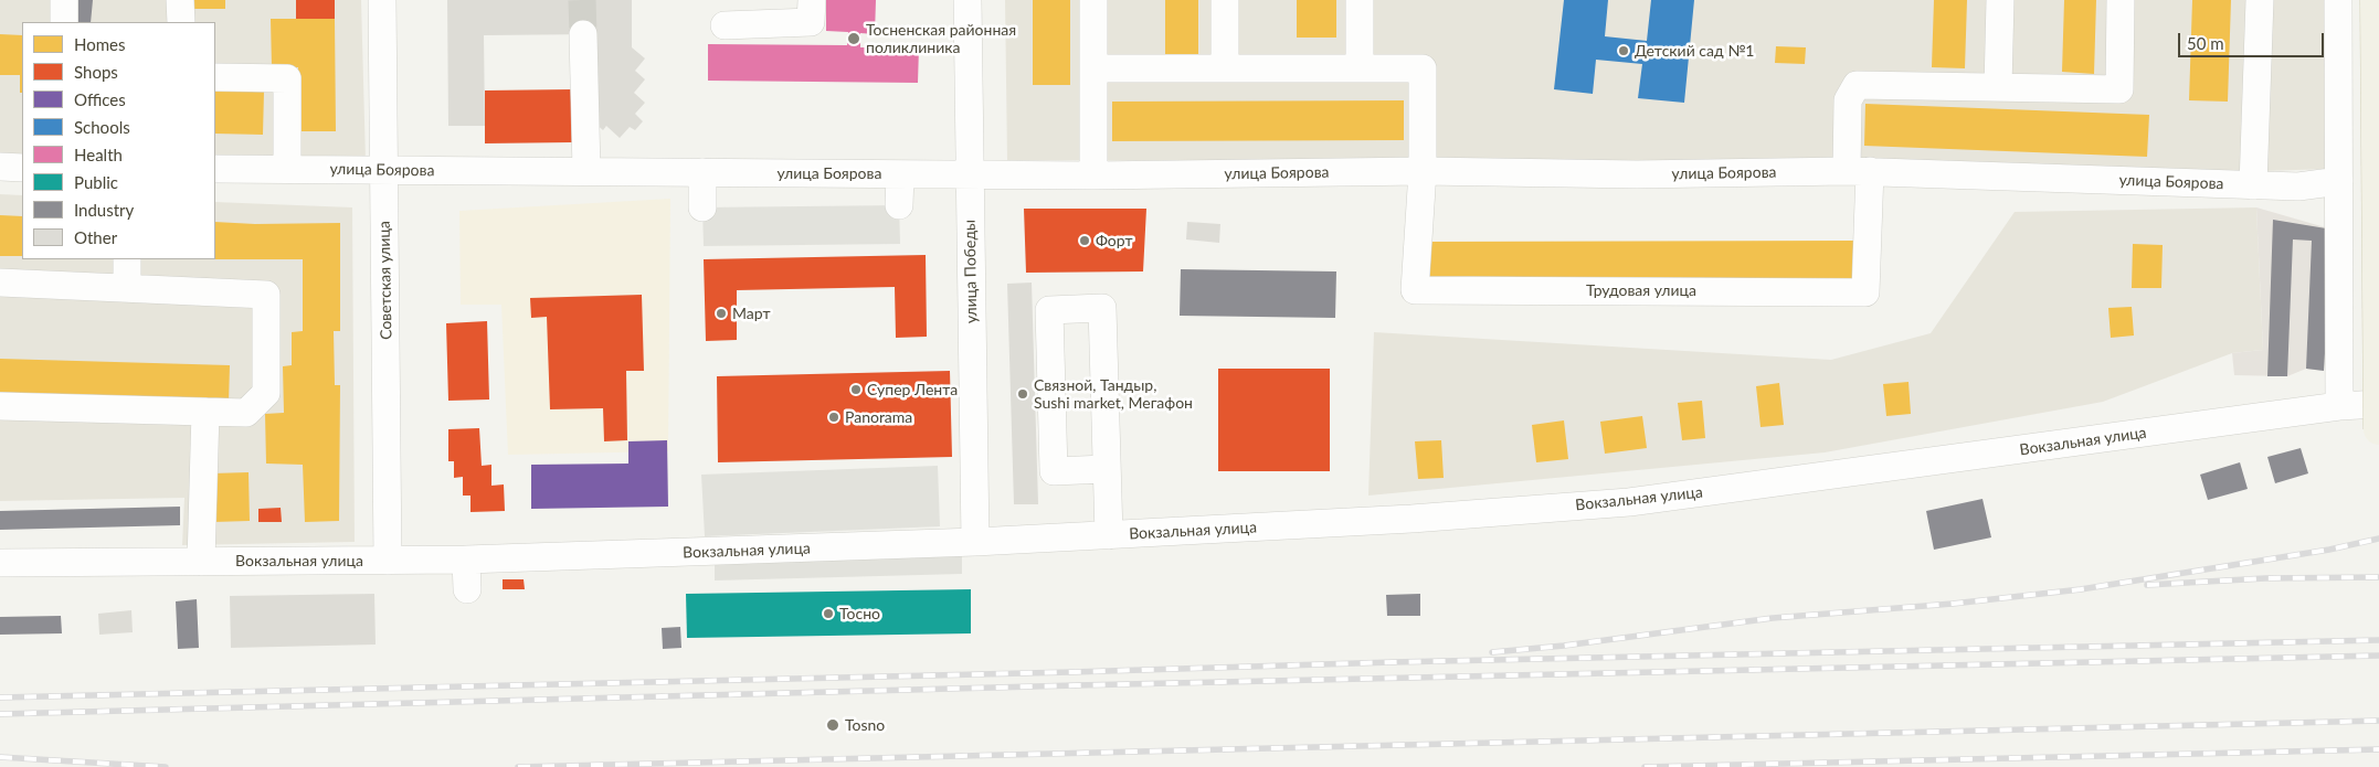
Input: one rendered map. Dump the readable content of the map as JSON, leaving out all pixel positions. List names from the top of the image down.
{
  "streets": {
    "street": [
      "улица Боярова",
      "улица Победы",
      "Советская улица",
      "Трудовая улица",
      "Вокзальная улица"
    ]
  },
  "crossings": [
    ["улица Боярова", "улица Победы"],
    ["улица Боярова", "Советская улица"],
    ["улица Боярова", "Трудовая улица"],
    ["улица Победы", "Вокзальная улица"],
    ["Советская улица", "Вокзальная улица"]
  ],
  "places": [
    "Тосненская районная поликлиника",
    "Детский сад №1",
    "Форт",
    "Март",
    "Супер Лента",
    "Связной, Тандыр, Sushi market, Мегафон",
    "Panorama",
    "Тосно",
    "Tosno"
  ],
  "legend": [
    "Homes",
    "Shops",
    "Offices",
    "Schools",
    "Health",
    "Public",
    "Industry",
    "Other"
  ],
  "scale_bar": "50 m"
}
